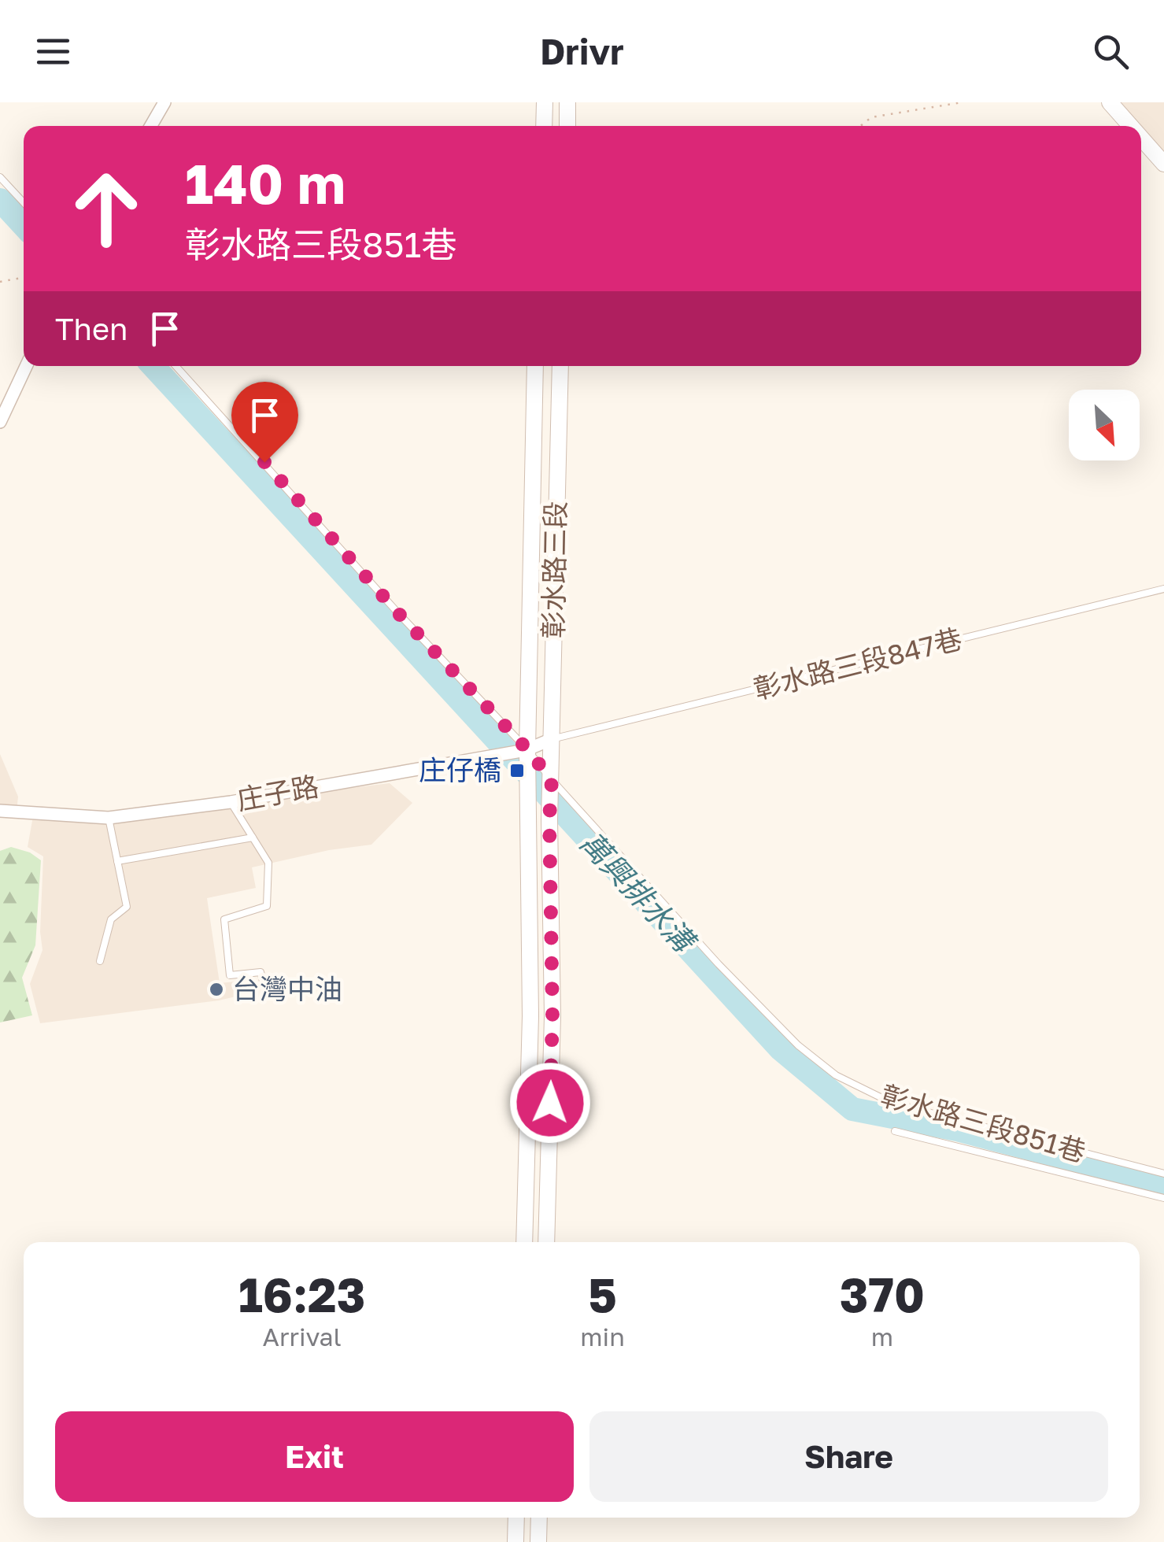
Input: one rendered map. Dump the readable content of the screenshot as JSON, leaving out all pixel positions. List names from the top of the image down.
{
  "streets": {
    "street": ["彰水路三段", "庄子路"],
    "lane": ["彰水路三段847巷", "彰水路三段851巷"]
  },
  "crossings": [
    ["彰水路三段", "彰水路三段847巷"],
    ["彰水路三段", "庄子路"],
    ["彰水路三段", "彰水路三段851巷"],
    ["彰水路三段847巷", "庄子路"],
    ["庄子路", "彰水路三段851巷"]
  ],
  "water": ["萬興排水溝"],
  "places": {
    "transit": ["庄仔橋"],
    "other": ["台灣中油"]
  },
  "north": "bottom right",
  "page": {
    "header": "Drivr",
    "turn": ["140 m", "彰水路三段851巷"],
    "then": "Then",
    "eta": [
      "16:23",
      "Arrival",
      "5",
      "min",
      "370",
      "m"
    ],
    "buttons": ["Exit", "Share"]
  }
}
